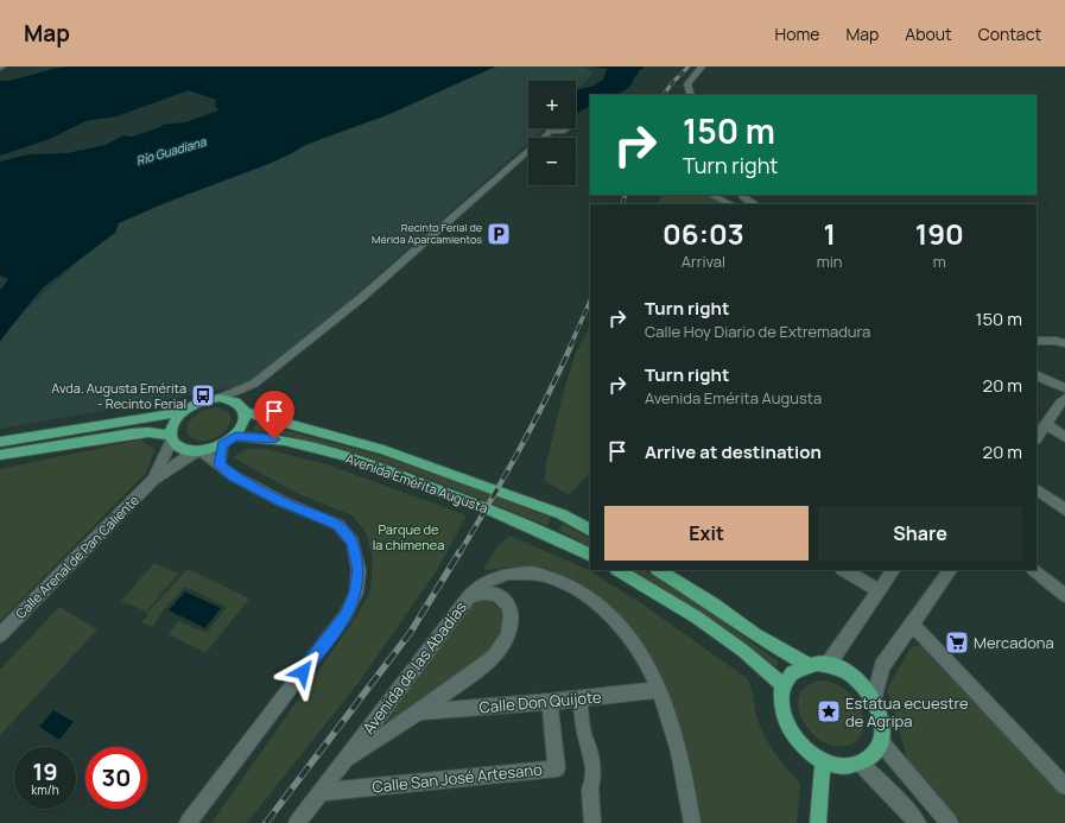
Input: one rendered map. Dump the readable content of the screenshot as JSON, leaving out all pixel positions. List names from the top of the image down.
{
  "streets": {
    "main road": ["Avenida Emérita Augusta"],
    "street": [
      "Calle Arenal de Pan Caliente",
      "Avenida de las Abadías",
      "Calle Don Quijote",
      "Calle San José Artesano"
    ]
  },
  "crossings": [
    ["Avenida Emérita Augusta", "Calle Arenal de Pan Caliente"],
    ["Avenida de las Abadías", "Calle Don Quijote"],
    ["Avenida de las Abadías", "Calle San José Artesano"],
    ["Calle Don Quijote", "Calle San José Artesano"]
  ],
  "water": ["Río Guadiana"],
  "parks": ["Parque de la chimenea"],
  "places": {
    "parking": ["Recinto Ferial de Mérida Aparcamientos"],
    "bus stop": ["Avda. Augusta Emérita - Recinto Ferial"],
    "supermarket": ["Mercadona"],
    "place": ["Estatua ecuestre de Agripa"]
  },
  "page": {
    "header": "Map",
    "nav": [
      "Home",
      "Map",
      "About",
      "Contact"
    ],
    "map_buttons": ["+", "−"],
    "turn": ["150 m", "Turn right"],
    "eta": [
      "06:03",
      "Arrival",
      "1",
      "min",
      "190",
      "m"
    ],
    "list": [
      {
        "name": "Turn right",
        "note": "Calle Hoy Diario de Extremadura",
        "value": "150 m"
      },
      {
        "name": "Turn right",
        "note": "Avenida Emérita Augusta",
        "value": "20 m"
      },
      {
        "name": "Arrive at destination",
        "value": "20 m"
      }
    ],
    "buttons": ["Exit", "Share"],
    "speed": "19 km/h",
    "limit": "30"
  }
}
